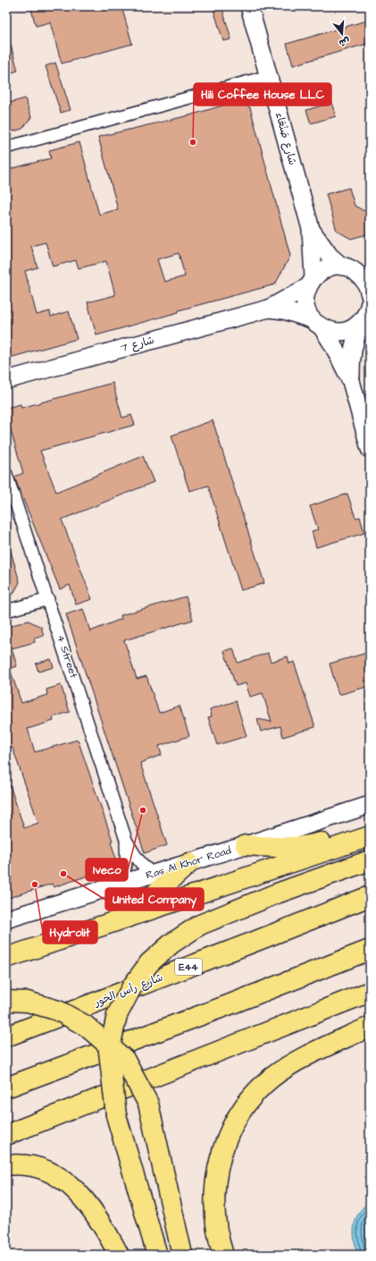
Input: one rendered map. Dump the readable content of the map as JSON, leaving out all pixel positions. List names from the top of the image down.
{
  "streets": {
    "highway": ["E44", "شارع رأس الخور"],
    "street": [
      "شارع صَنْعَاء",
      "شارع 7",
      "4 Street",
      "Ras Al Khor Road"
    ]
  },
  "crossings": [
    ["شارع صَنْعَاء", "شارع 7"],
    ["4 Street", "Ras Al Khor Road"]
  ],
  "places": [
    "Hili Coffee House LLC",
    "Iveco",
    "United Company",
    "Hydrolit"
  ],
  "north": "bottom"
}
